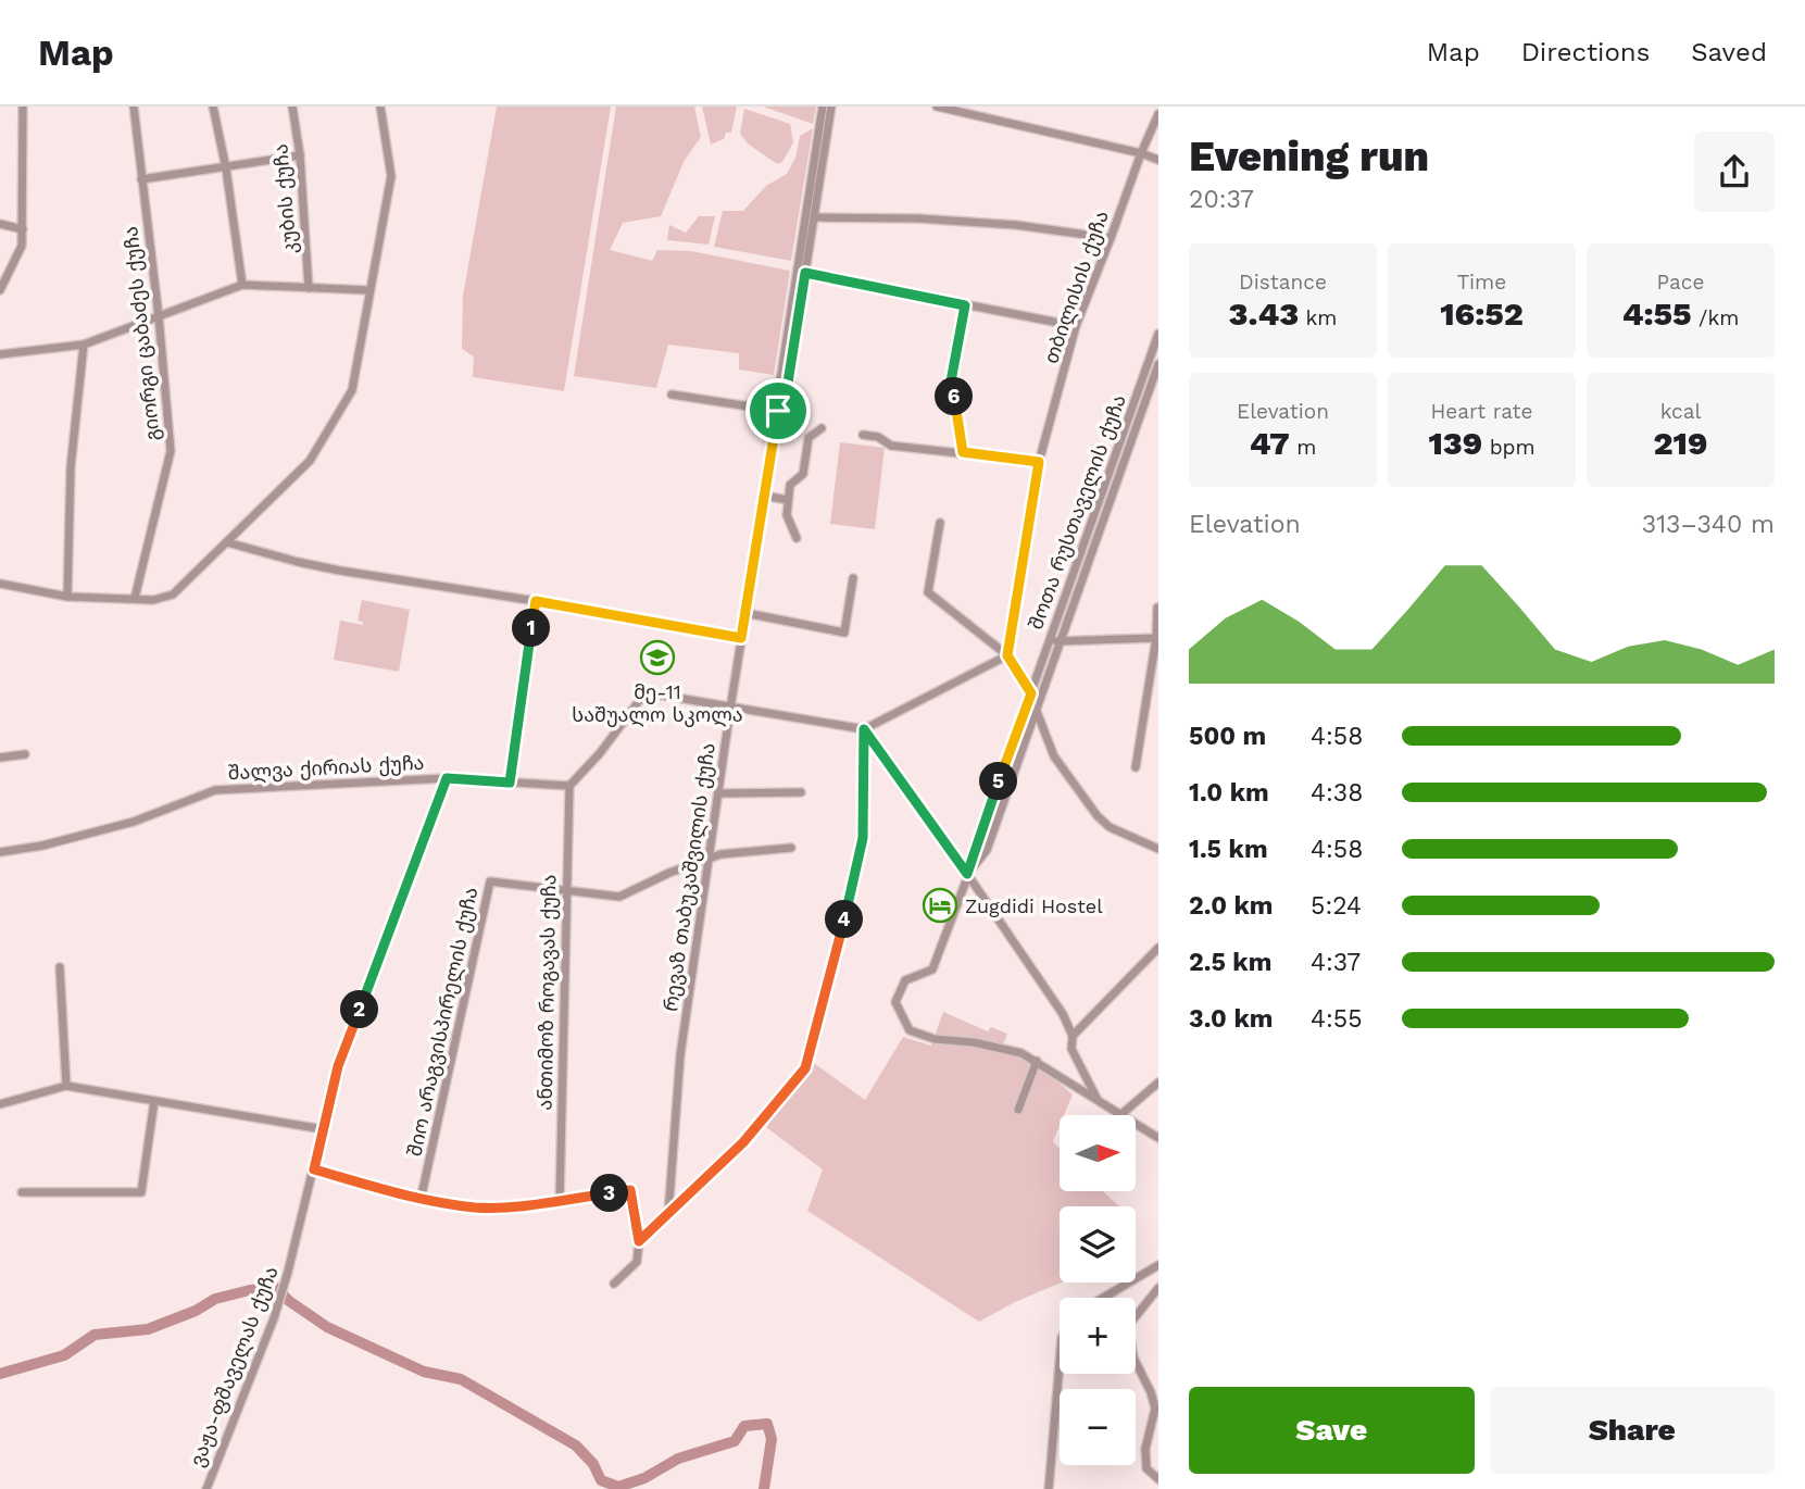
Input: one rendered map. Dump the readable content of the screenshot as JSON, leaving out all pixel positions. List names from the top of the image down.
{
  "streets": {
    "street": [
      "კუბის ქუჩა",
      "თბილისის ქუჩა",
      "გიორგი ცაბაძეს ქუჩა",
      "შოთა რუსთაველის ქუჩა",
      "შალვა ქირიას ქუჩა",
      "რევაზ თაბუკაშვილის ქუჩა",
      "ანთიმოზ როგავას ქუჩა",
      "შიო არაგვისპირელის ქუჩა",
      "ვაჟა-ფშაველას ქუჩა"
    ]
  },
  "crossings": [
    ["შალვა ქირიას ქუჩა", "ანთიმოზ როგავას ქუჩა"],
    ["შალვა ქირიას ქუჩა", "ვაჟა-ფშაველას ქუჩა"],
    ["ანთიმოზ როგავას ქუჩა", "შიო არაგვისპირელის ქუჩა"]
  ],
  "places": {
    "school or university": ["მე-11 საშუალო სკოლა"],
    "hotel": ["Zugdidi Hostel"]
  },
  "north": "right",
  "page": {
    "header": "Map",
    "nav": ["Map", "Directions", "Saved"],
    "heading": ["Evening run", "20:37"],
    "stats": [
      ["Distance", "3.43 km"],
      ["Time", "16:52"],
      ["Pace", "4:55 /km"],
      ["Elevation", "47 m"],
      ["Heart rate", "139 bpm"],
      ["kcal", "219"]
    ],
    "pins": [
      "6",
      "1",
      "5",
      "4",
      "2",
      "3"
    ],
    "chart": ["Elevation", "313–340 m"],
    "list": [
      {
        "name": "500 m",
        "note": "4:58"
      },
      {
        "name": "1.0 km",
        "note": "4:38"
      },
      {
        "name": "1.5 km",
        "note": "4:58"
      },
      {
        "name": "2.0 km",
        "note": "5:24"
      },
      {
        "name": "2.5 km",
        "note": "4:37"
      },
      {
        "name": "3.0 km",
        "note": "4:55"
      }
    ],
    "map_buttons": ["+", "−"],
    "buttons": ["Save", "Share"]
  }
}
